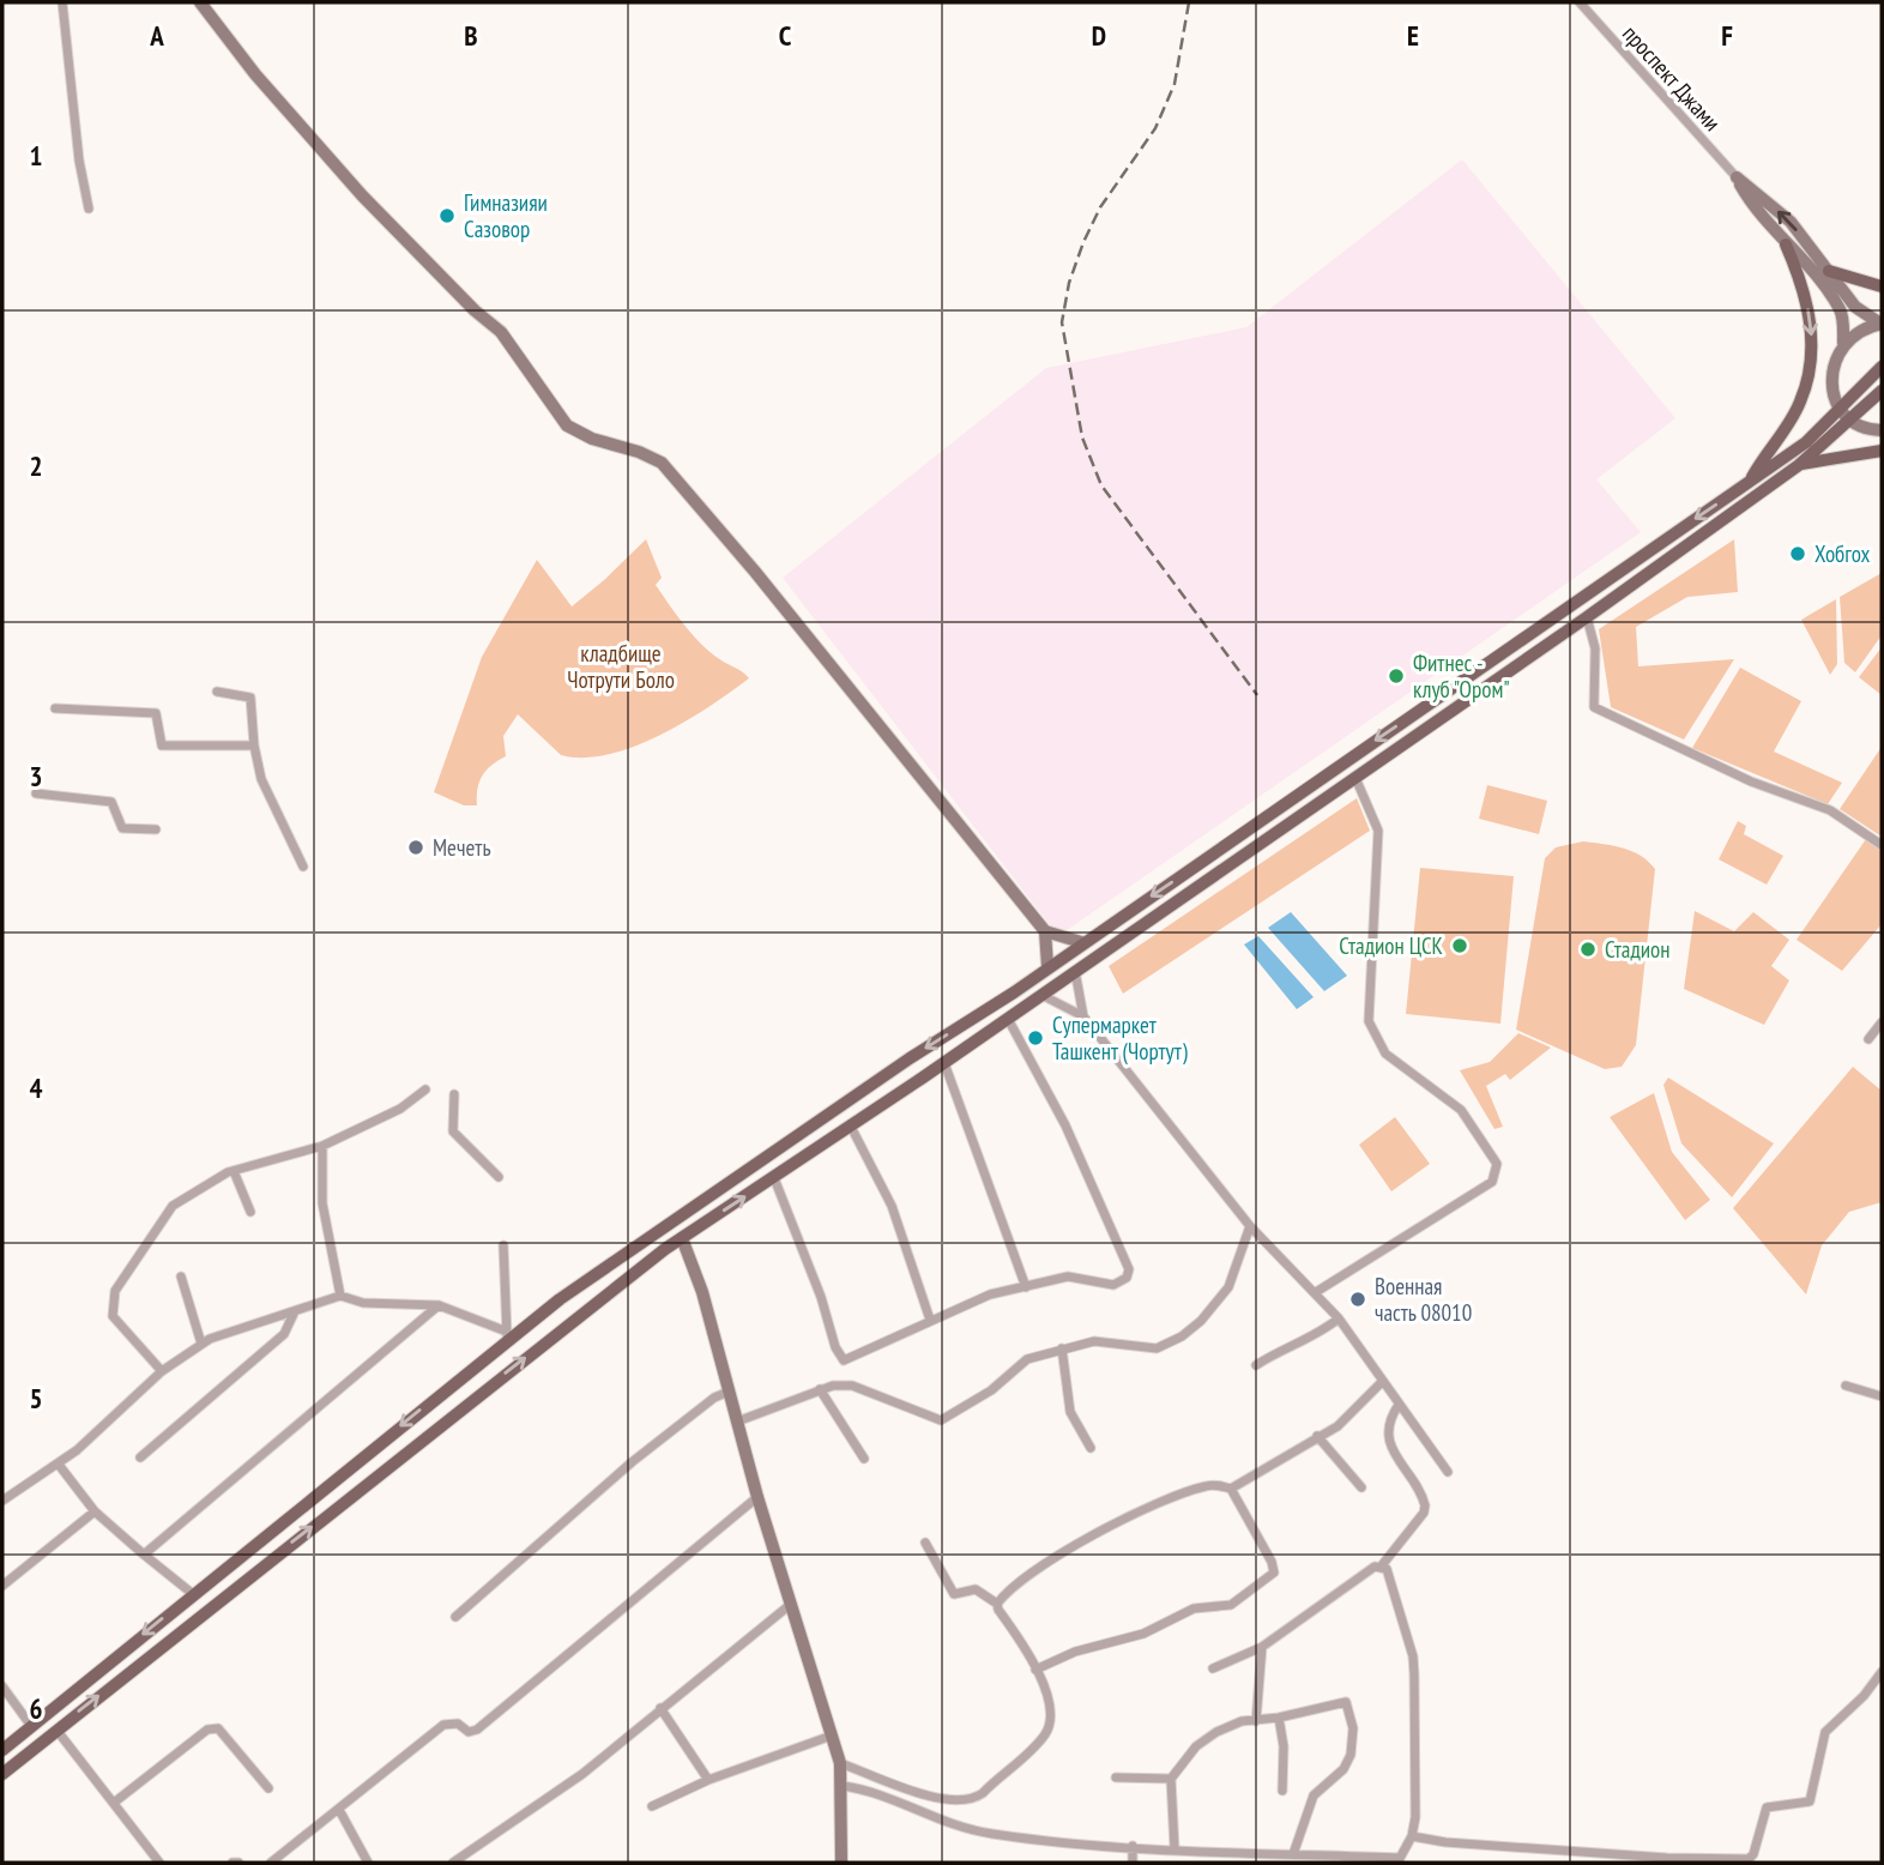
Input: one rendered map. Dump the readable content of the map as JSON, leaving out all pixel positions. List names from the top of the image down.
{
  "streets": {
    "street": ["проспект Джами"]
  },
  "parks": ["кладбище Чотрути Боло"],
  "places": [
    "Гимназияи Сазовор",
    "Хобгох",
    "Фитнес - клуб \"Ором\"",
    "Мечеть",
    "Стадион ЦСК",
    "Стадион",
    "Супермаркет Ташкент (Чортут)",
    "Военная часть 08010"
  ],
  "grid": {
    "columns": [
      "A",
      "B",
      "C",
      "D",
      "E",
      "F"
    ],
    "rows": [
      "1",
      "2",
      "3",
      "4",
      "5",
      "6"
    ]
  }
}
